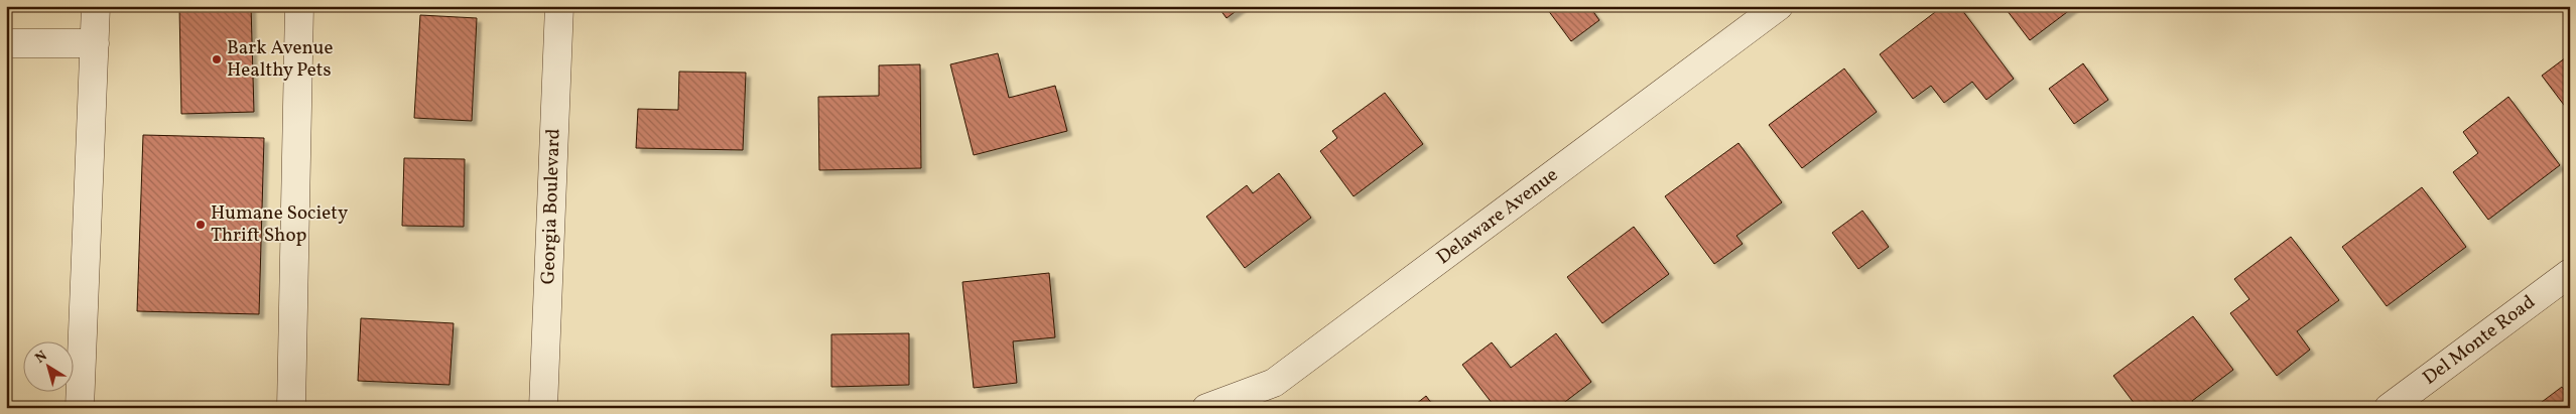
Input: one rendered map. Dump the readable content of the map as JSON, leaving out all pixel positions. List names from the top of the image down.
{
  "streets": {
    "street": ["Georgia Boulevard", "Delaware Avenue", "Del Monte Road"]
  },
  "places": ["Bark Avenue Healthy Pets", "Humane Society Thrift Shop"],
  "north": "top left"
}
